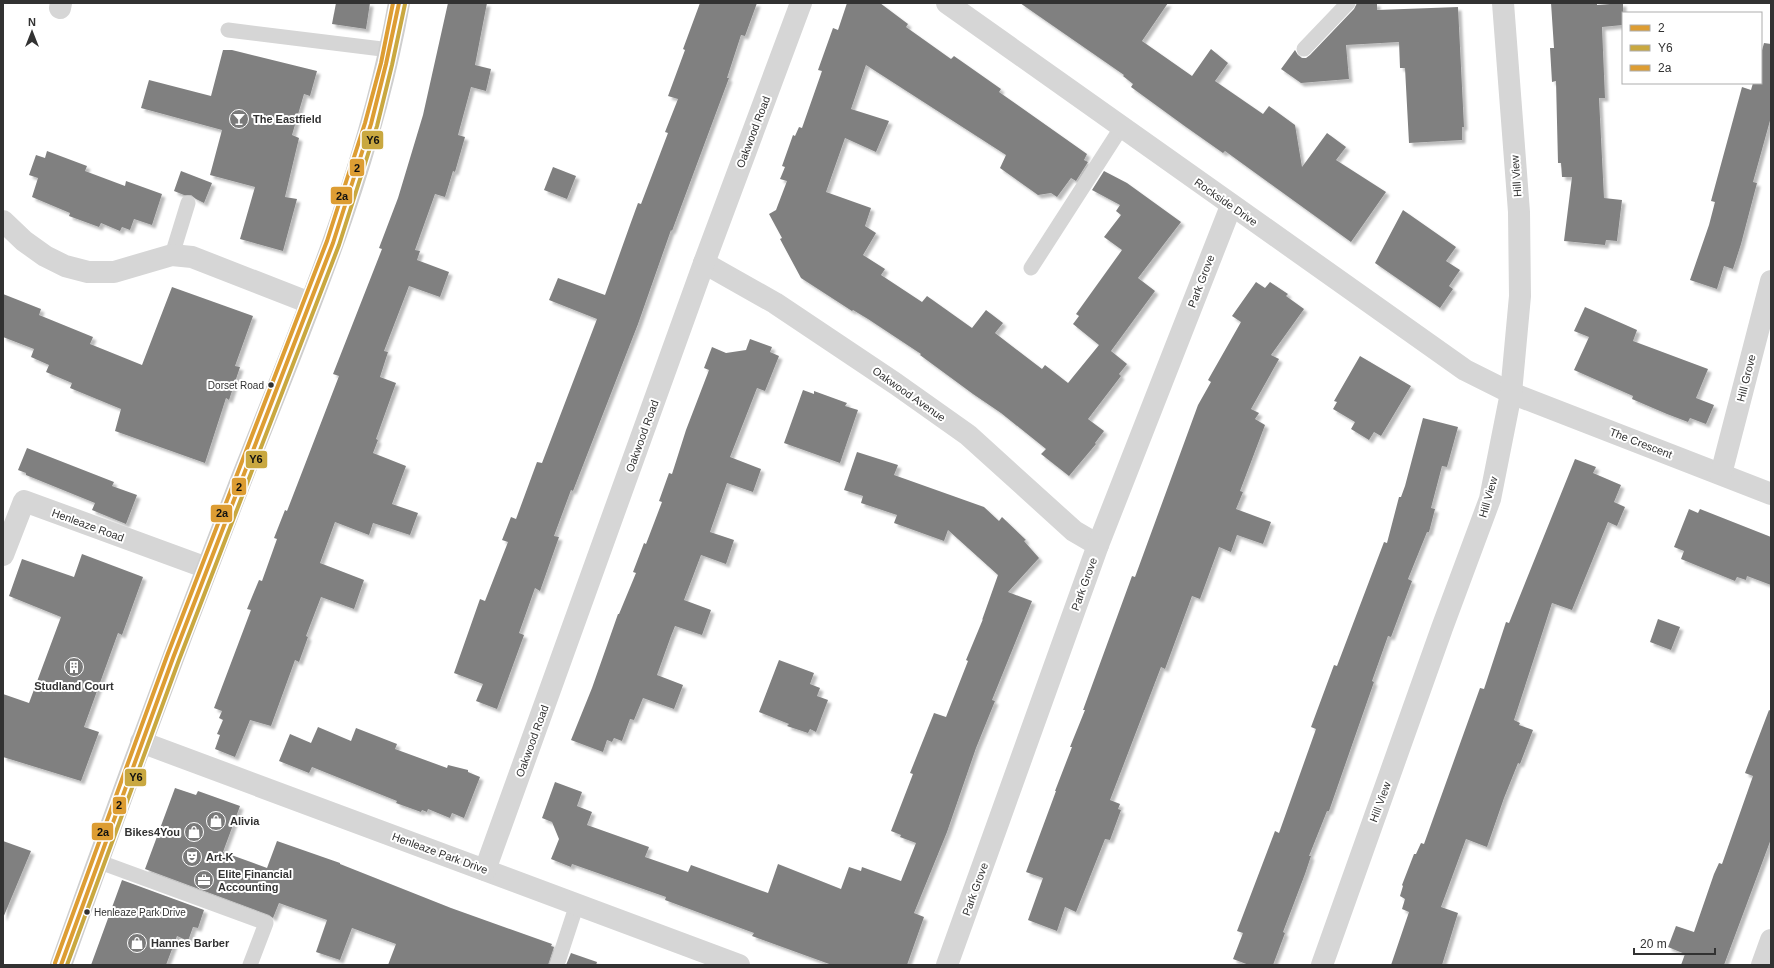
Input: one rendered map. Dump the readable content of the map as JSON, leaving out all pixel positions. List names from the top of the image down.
{
  "streets": {
    "street": [
      "Oakwood Road",
      "Hill View",
      "Rockside Drive",
      "Park Grove",
      "Hill Grove",
      "Oakwood Avenue",
      "The Crescent",
      "Henleaze Road",
      "Henleaze Park Drive"
    ]
  },
  "crossings": [
    ["Oakwood Road", "Oakwood Avenue"],
    ["Oakwood Road", "Henleaze Park Drive"],
    ["Hill View", "Rockside Drive"],
    ["Hill View", "The Crescent"],
    ["Rockside Drive", "Park Grove"],
    ["Rockside Drive", "The Crescent"],
    ["Park Grove", "Oakwood Avenue"],
    ["Hill Grove", "The Crescent"]
  ],
  "places": {
    "bar": ["The Eastfield"],
    "other": ["Dorset Road", "Henleaze Park Drive"],
    "building": ["Studland Court"],
    "shop": ["Alivia", "Bikes4You", "Hannes Barber"],
    "theatre": ["Art-K"],
    "office": ["Elite Financial Accounting"]
  },
  "lines": ["transit line 2", "transit line 2a", "transit line Y6"],
  "legend": ["2", "Y6", "2a"],
  "scale_bar": "20 m",
  "north": "top"
}
